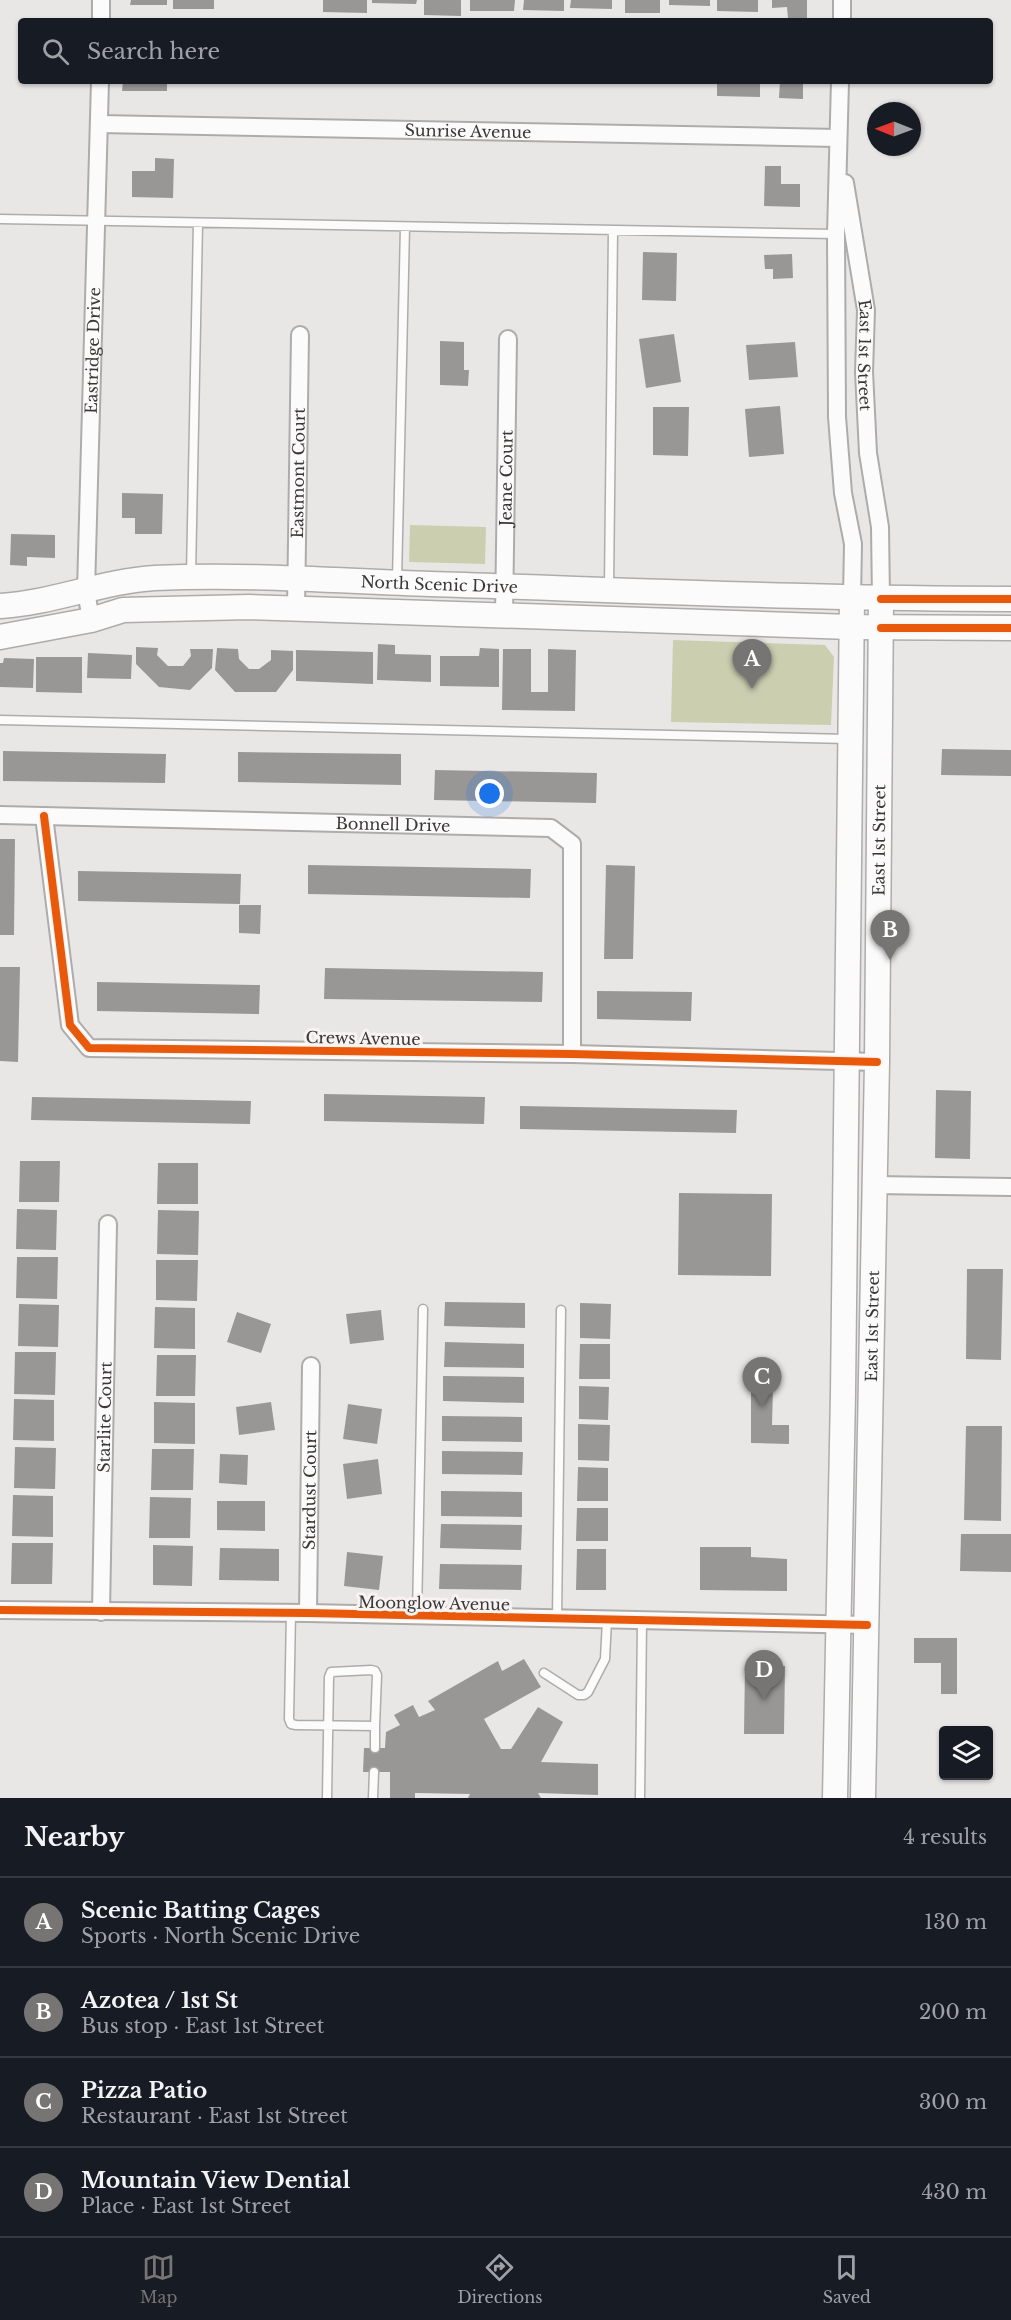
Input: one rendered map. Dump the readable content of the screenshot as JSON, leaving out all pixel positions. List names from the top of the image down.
{
  "streets": {
    "main road": ["East 1st Street", "North Scenic Drive"],
    "street": [
      "Sunrise Avenue",
      "Eastridge Drive",
      "Eastmont Court",
      "Jeane Court",
      "Bonnell Drive",
      "Crews Avenue",
      "Starlite Court",
      "Stardust Court",
      "Moonglow Avenue"
    ]
  },
  "crossings": [
    ["Sunrise Avenue", "Eastridge Drive"],
    ["Sunrise Avenue", "East 1st Street"],
    ["Eastridge Drive", "North Scenic Drive"],
    ["East 1st Street", "North Scenic Drive"],
    ["East 1st Street", "Crews Avenue"],
    ["East 1st Street", "Moonglow Avenue"],
    ["Eastmont Court", "North Scenic Drive"],
    ["Jeane Court", "North Scenic Drive"],
    ["Bonnell Drive", "Crews Avenue"],
    ["Starlite Court", "Moonglow Avenue"],
    ["Stardust Court", "Moonglow Avenue"]
  ],
  "north": "left",
  "page": {
    "search": "Search here",
    "pins": [
      "A",
      "B",
      "C",
      "D"
    ],
    "heading": ["Nearby", "4 results"],
    "list": [
      {
        "mark": "A",
        "name": "Scenic Batting Cages",
        "note": "Sports · North Scenic Drive",
        "value": "130 m"
      },
      {
        "mark": "B",
        "name": "Azotea / 1st St",
        "note": "Bus stop · East 1st Street",
        "value": "200 m"
      },
      {
        "mark": "C",
        "name": "Pizza Patio",
        "note": "Restaurant · East 1st Street",
        "value": "300 m"
      },
      {
        "mark": "D",
        "name": "Mountain View Dential",
        "note": "Place · East 1st Street",
        "value": "430 m"
      }
    ],
    "nav": ["Map", "Directions", "Saved"]
  }
}
